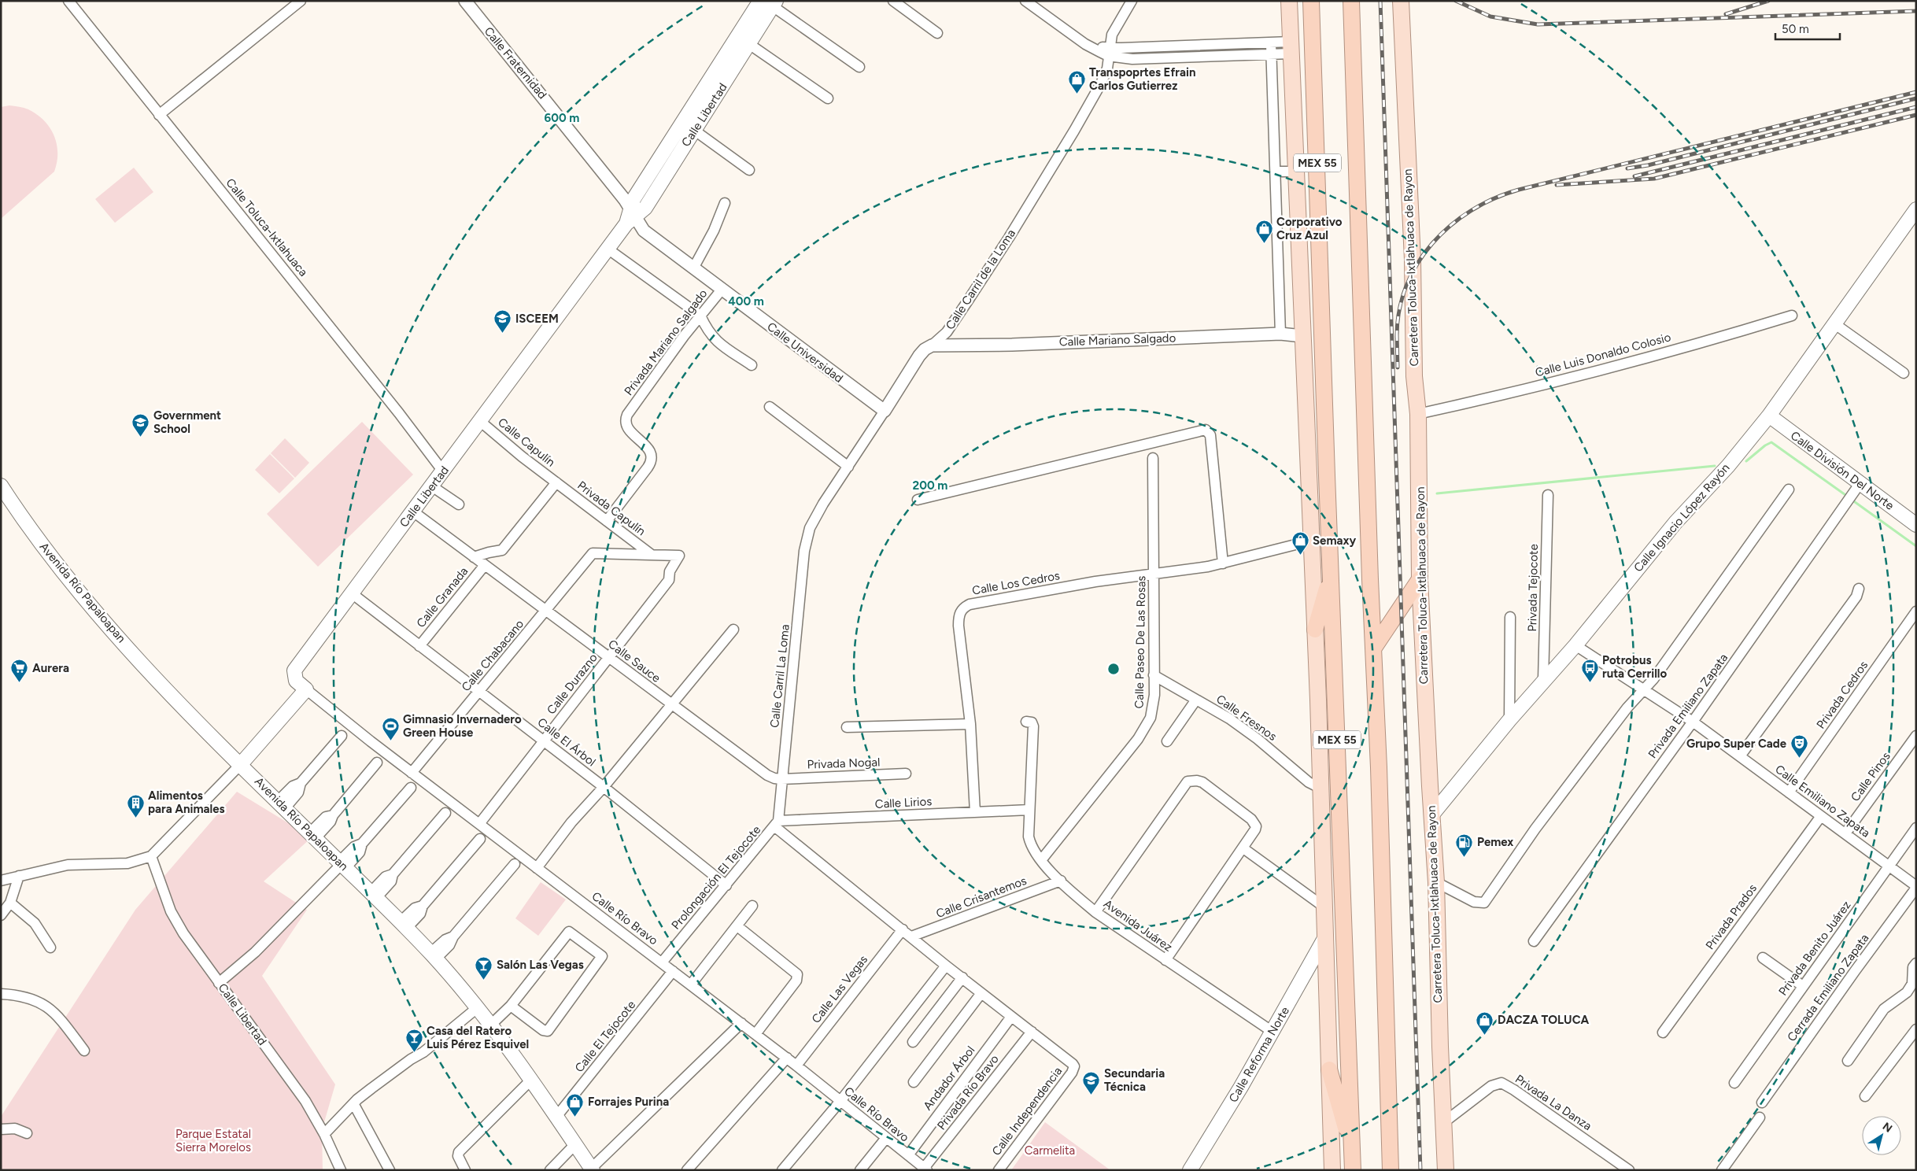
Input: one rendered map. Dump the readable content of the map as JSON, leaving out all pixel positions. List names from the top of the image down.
{
  "streets": {
    "highway": ["MEX 55"],
    "main road": [
      "Calle Libertad",
      "Carretera Toluca-Ixtlahuaca de Rayon",
      "Calle División Del Norte",
      "Calle Ignacio López Rayón",
      "Avenida Río Papaloapan",
      "Calle Reforma Norte"
    ],
    "street": [
      "Calle Fraternidad",
      "Calle Toluca-Ixtlahuaca",
      "Calle Carril de la Loma",
      "Calle Mariano Salgado",
      "Privada Mariano Salgado",
      "Calle Universidad",
      "Calle Luis Donaldo Colosio",
      "Calle Capulín",
      "Privada Capulín",
      "Calle Los Cedros",
      "Privada Tejocote",
      "Calle Granada",
      "Calle Paseo De Las Rosas",
      "Calle Chabacano",
      "Calle Sauce",
      "Calle Carril La Loma",
      "Calle Durazno",
      "Privada Cedros",
      "Privada Emiliano Zapata",
      "Calle Fresnos",
      "Calle El Árbol",
      "Privada Nogal",
      "Calle Pinos",
      "Calle Emiliano Zapata",
      "Calle Lirios",
      "Prolongación El Tejocote",
      "Calle Crisantemos",
      "Privada Prados",
      "Calle Río Bravo",
      "Avenida Juárez",
      "Privada Benito Juárez",
      "Cerrada Emiliano Zapata",
      "Calle Las Vegas",
      "Calle El Tejocote",
      "Andador Árbol",
      "Privada Río Bravo",
      "Privada La Danza",
      "Calle Independencia"
    ]
  },
  "crossings": [
    ["Calle Fraternidad", "Calle Libertad"],
    ["Calle Fraternidad", "Calle Universidad"],
    ["Calle Libertad", "Calle Toluca-Ixtlahuaca"],
    ["Calle Libertad", "Calle Universidad"],
    ["Calle Libertad", "Calle Capulín"],
    ["Calle Libertad", "Calle El Árbol"],
    ["Calle Libertad", "Calle Río Bravo"],
    ["Carretera Toluca-Ixtlahuaca de Rayon", "Calle Luis Donaldo Colosio"],
    ["Carretera Toluca-Ixtlahuaca de Rayon", "Calle Ignacio López Rayón"],
    ["Carretera Toluca-Ixtlahuaca de Rayon", "Privada La Danza"],
    ["Calle Carril de la Loma", "Calle Mariano Salgado"],
    ["Calle Carril de la Loma", "Calle Universidad"],
    ["Calle Carril de la Loma", "Calle Carril La Loma"],
    ["Privada Mariano Salgado", "Calle Universidad"],
    ["Privada Mariano Salgado", "Privada Capulín"],
    ["Calle Capulín", "Privada Capulín"],
    ["Calle División Del Norte", "Calle Ignacio López Rayón"],
    ["Calle División Del Norte", "Privada Emiliano Zapata"],
    ["Privada Capulín", "Calle Chabacano"],
    ["Privada Capulín", "Calle Durazno"],
    ["Calle Ignacio López Rayón", "Privada Tejocote"],
    ["Calle Ignacio López Rayón", "Calle Emiliano Zapata"],
    ["Calle Los Cedros", "Calle Paseo De Las Rosas"],
    ["Calle Los Cedros", "Calle Lirios"],
    ["Avenida Río Papaloapan", "Calle El Tejocote"],
    ["Calle Granada", "Calle Sauce"],
    ["Calle Granada", "Calle El Árbol"],
    ["Calle Paseo De Las Rosas", "Calle Fresnos"],
    ["Calle Paseo De Las Rosas", "Avenida Juárez"],
    ["Calle Chabacano", "Calle Sauce"],
    ["Calle Chabacano", "Calle Durazno"],
    ["Calle Chabacano", "Calle El Árbol"],
    ["Calle Chabacano", "Calle Río Bravo"],
    ["Calle Sauce", "Calle Carril La Loma"],
    ["Calle Sauce", "Calle Durazno"],
    ["Calle Sauce", "Privada Nogal"],
    ["Calle Carril La Loma", "Privada Nogal"],
    ["Calle Carril La Loma", "Calle Lirios"],
    ["Calle Carril La Loma", "Prolongación El Tejocote"],
    ["Calle Durazno", "Calle El Árbol"],
    ["Calle Durazno", "Calle Río Bravo"],
    ["Privada Cedros", "Calle Emiliano Zapata"],
    ["Privada Emiliano Zapata", "Calle Emiliano Zapata"],
    ["Calle El Árbol", "Prolongación El Tejocote"],
    ["Calle Pinos", "Calle Emiliano Zapata"],
    ["Calle Emiliano Zapata", "Privada Prados"],
    ["Calle Emiliano Zapata", "Privada Benito Juárez"],
    ["Calle Emiliano Zapata", "Cerrada Emiliano Zapata"],
    ["Calle Lirios", "Prolongación El Tejocote"],
    ["Calle Lirios", "Avenida Juárez"],
    ["Prolongación El Tejocote", "Calle Río Bravo"],
    ["Calle Crisantemos", "Avenida Juárez"],
    ["Calle Río Bravo", "Calle Las Vegas"],
    ["Calle Río Bravo", "Calle El Tejocote"],
    ["Calle Río Bravo", "Andador Árbol"],
    ["Calle Río Bravo", "Privada Río Bravo"],
    ["Avenida Juárez", "Calle Reforma Norte"],
    ["Privada Río Bravo", "Calle Independencia"]
  ],
  "parks": ["Parque Estatal Sierra Morelos", "Carmelita"],
  "places": {
    "shop": [
      "Transpoprtes Efrain Carlos Gutierrez",
      "Corporativo Cruz Azul",
      "Semaxy",
      "DACZA TOLUCA",
      "Forrajes Purina"
    ],
    "school or university": ["ISCEEM", "Government School", "Secundaria Técnica"],
    "bus stop": ["Potrobus ruta Cerrillo"],
    "supermarket": ["Aurera"],
    "sports": ["Gimnasio Invernadero Green House"],
    "theatre": ["Grupo Super Cade"],
    "building": ["Alimentos para Animales"],
    "fuel station": ["Pemex"],
    "bar": ["Salón Las Vegas", "Casa del Ratero Luis Pérez Esquivel"]
  },
  "scale_bar": "50 m",
  "north": "top right",
  "rings": ["600 m", "400 m", "200 m"]
}
